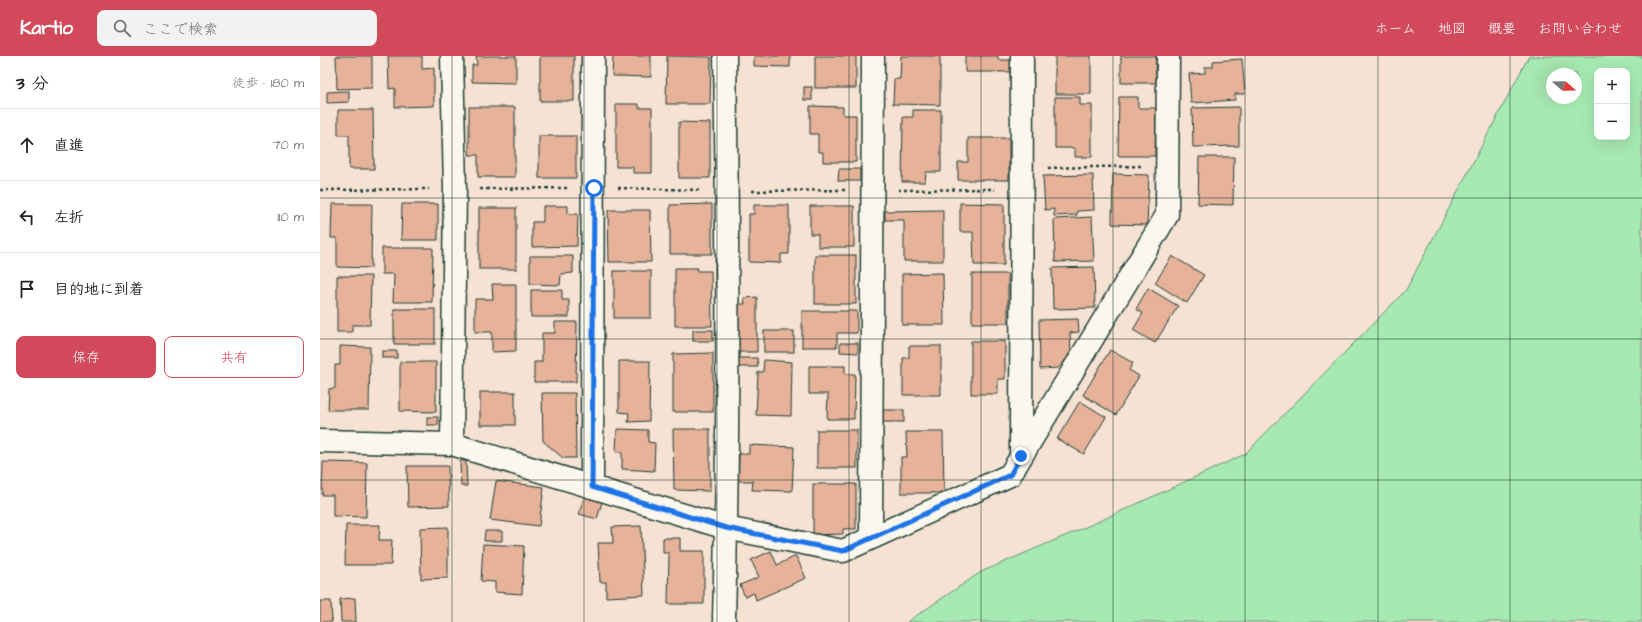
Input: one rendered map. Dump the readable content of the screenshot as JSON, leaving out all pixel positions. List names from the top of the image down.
{
  "north": "right",
  "page": {
    "header": "Kartio",
    "search": "ここで検索",
    "nav": [
      "ホーム",
      "地図",
      "概要",
      "お問い合わせ"
    ],
    "heading": ["3 分", "徒歩 · 180 m"],
    "map_buttons": ["+", "−"],
    "list": [
      ["直進", "70 m"],
      ["左折", "110 m"],
      "目的地に到着"
    ],
    "buttons": ["保存", "共有"]
  }
}
